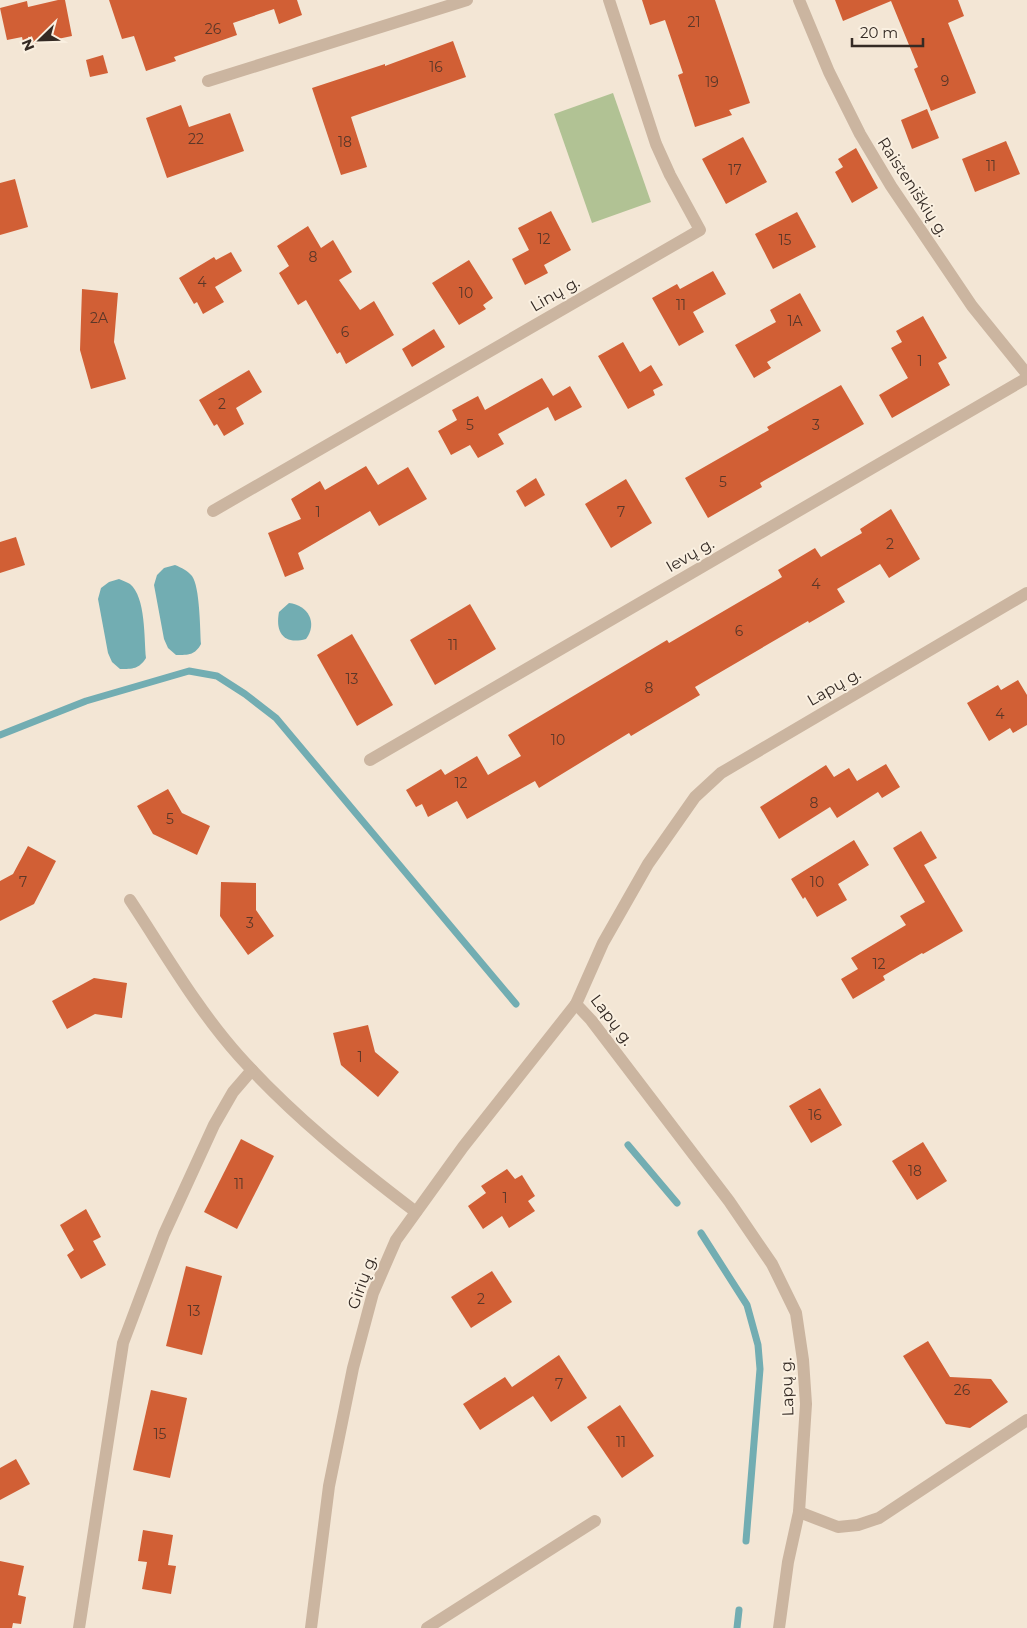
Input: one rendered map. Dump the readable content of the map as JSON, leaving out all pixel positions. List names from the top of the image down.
{
  "streets": {
    "street": [
      "Raisteniškių g.",
      "Linų g.",
      "Ievų g.",
      "Lapų g.",
      "Girių g."
    ]
  },
  "crossings": [
    ["Lapų g.", "Girių g."]
  ],
  "house_numbers": [
    "21",
    "26",
    "16",
    "9",
    "19",
    "22",
    "18",
    "11",
    "17",
    "12",
    "15",
    "8",
    "4",
    "10",
    "11",
    "2A",
    "1A",
    "6",
    "1",
    "2",
    "5",
    "3",
    "5",
    "1",
    "7",
    "2",
    "4",
    "6",
    "11",
    "13",
    "8",
    "4",
    "10",
    "12",
    "8",
    "5",
    "7",
    "10",
    "3",
    "12",
    "1",
    "16",
    "18",
    "11",
    "1",
    "2",
    "13",
    "7",
    "26",
    "15",
    "11"
  ],
  "scale_bar": "20 m",
  "north": "bottom left"
}
